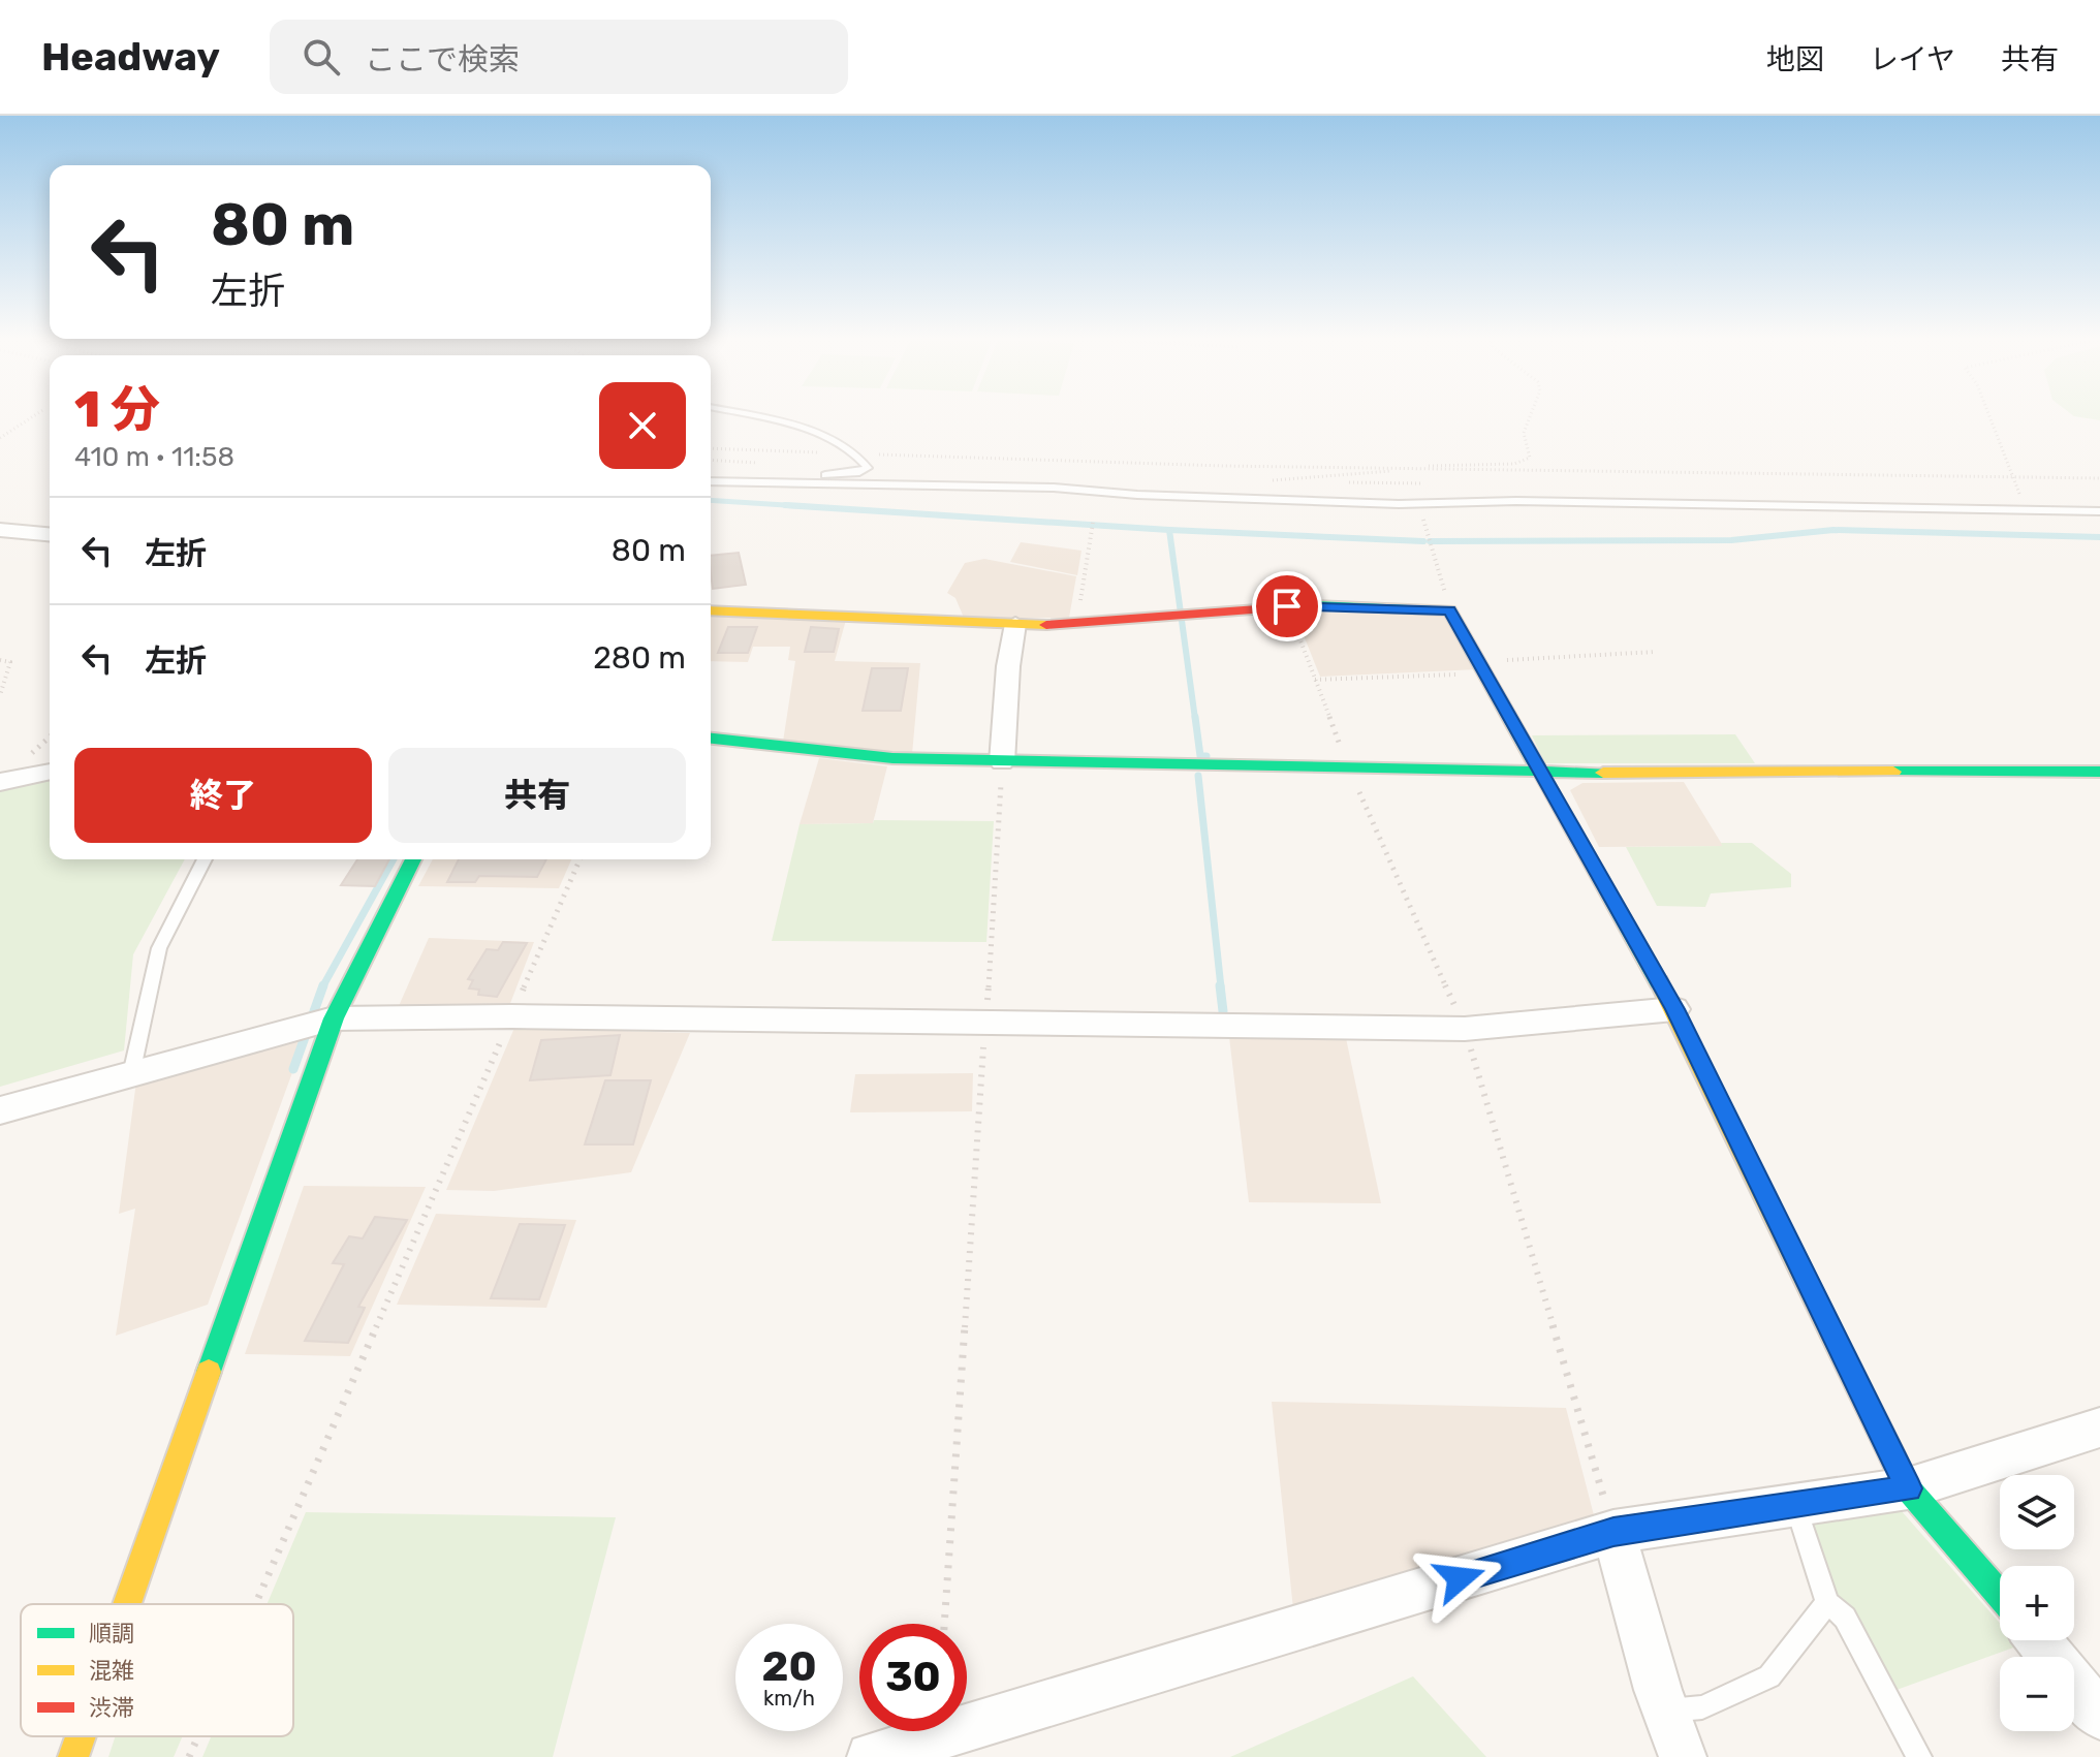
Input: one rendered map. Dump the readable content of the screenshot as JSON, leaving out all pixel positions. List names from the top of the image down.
{
  "legend": ["順調", "混雑", "渋滞"],
  "page": {
    "header": "Headway",
    "search": "ここで検索",
    "nav": ["地図", "レイヤ", "共有"],
    "turn": ["80 m", "左折"],
    "heading": ["1 分", "410 m · 11:58"],
    "list": [
      {
        "name": "左折",
        "value": "80 m"
      },
      {
        "name": "左折",
        "value": "280 m"
      }
    ],
    "buttons": ["終了", "共有"],
    "map_buttons": ["+", "−"],
    "speed": "20 km/h",
    "limit": "30"
  }
}
